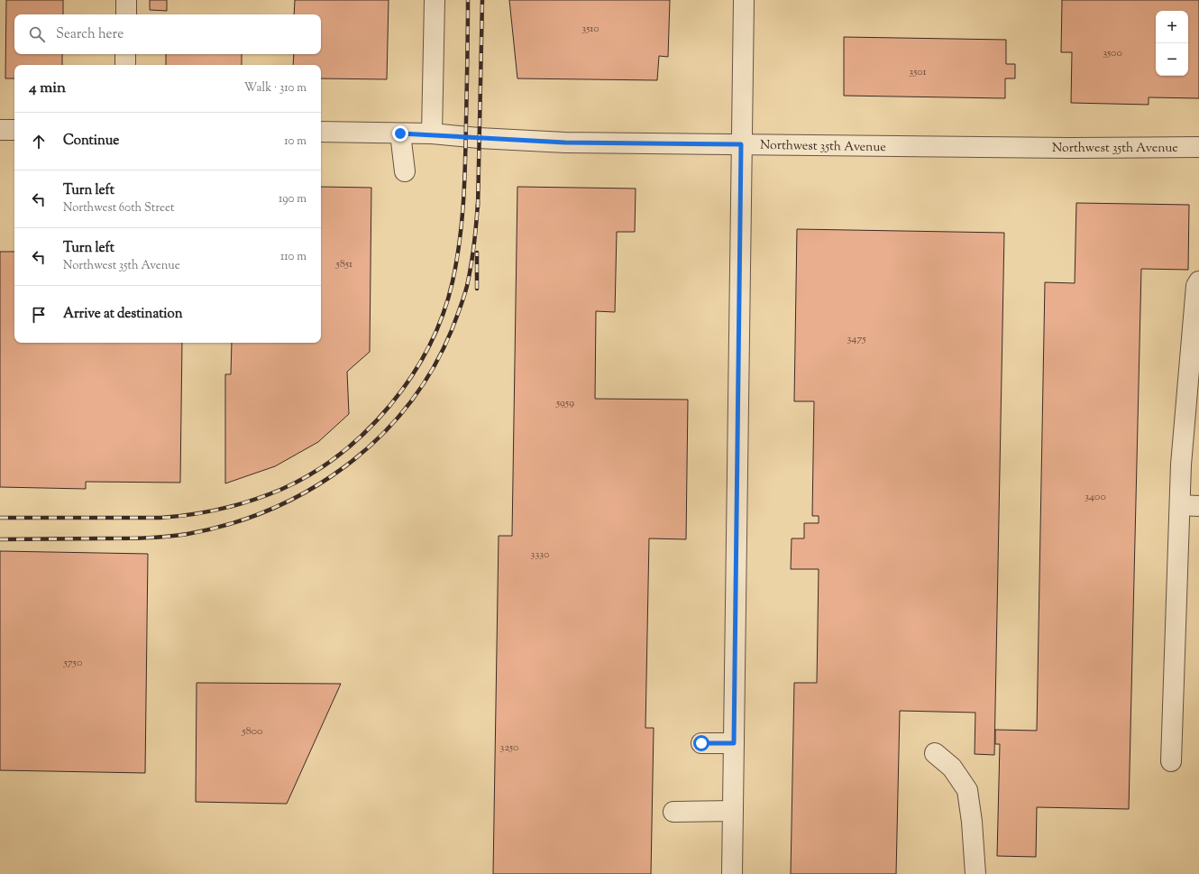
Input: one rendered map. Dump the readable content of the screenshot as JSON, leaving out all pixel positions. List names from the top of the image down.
{
  "streets": {
    "street": ["Northwest 35th Avenue"]
  },
  "house_numbers": [
    "3510",
    "3500",
    "3501",
    "5851",
    "3475",
    "5959",
    "3400",
    "3330",
    "5750",
    "5800",
    "3250"
  ],
  "page": {
    "map_buttons": ["+", "−"],
    "search": "Search here",
    "heading": ["4 min", "Walk · 310 m"],
    "list": [
      ["Continue", "10 m"],
      ["Turn left", "Northwest 60th Street", "190 m"],
      ["Turn left", "Northwest 35th Avenue", "110 m"],
      "Arrive at destination"
    ]
  }
}
